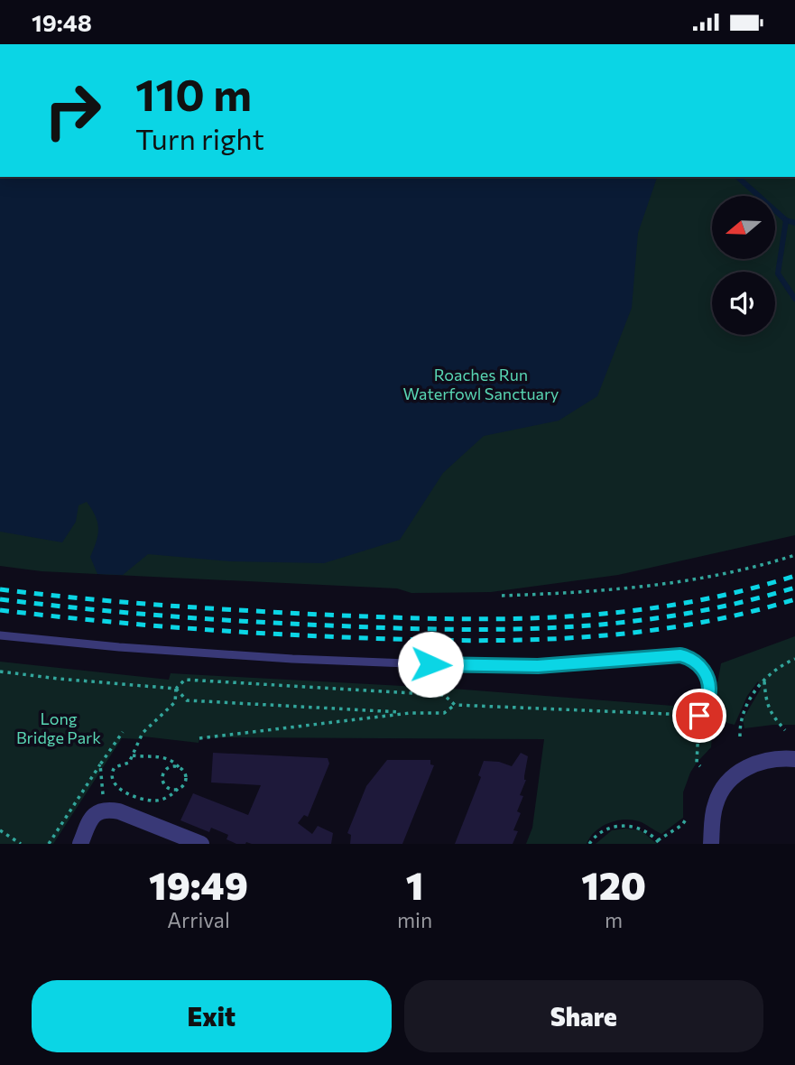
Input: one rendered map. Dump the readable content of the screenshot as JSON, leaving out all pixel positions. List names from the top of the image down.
{
  "parks": ["Roaches Run Waterfowl Sanctuary", "Long Bridge Park"],
  "north": "left",
  "page": {
    "status": "19:48",
    "turn": ["110 m", "Turn right"],
    "eta": [
      "19:49",
      "Arrival",
      "1",
      "min",
      "120",
      "m"
    ],
    "buttons": ["Exit", "Share"]
  }
}
